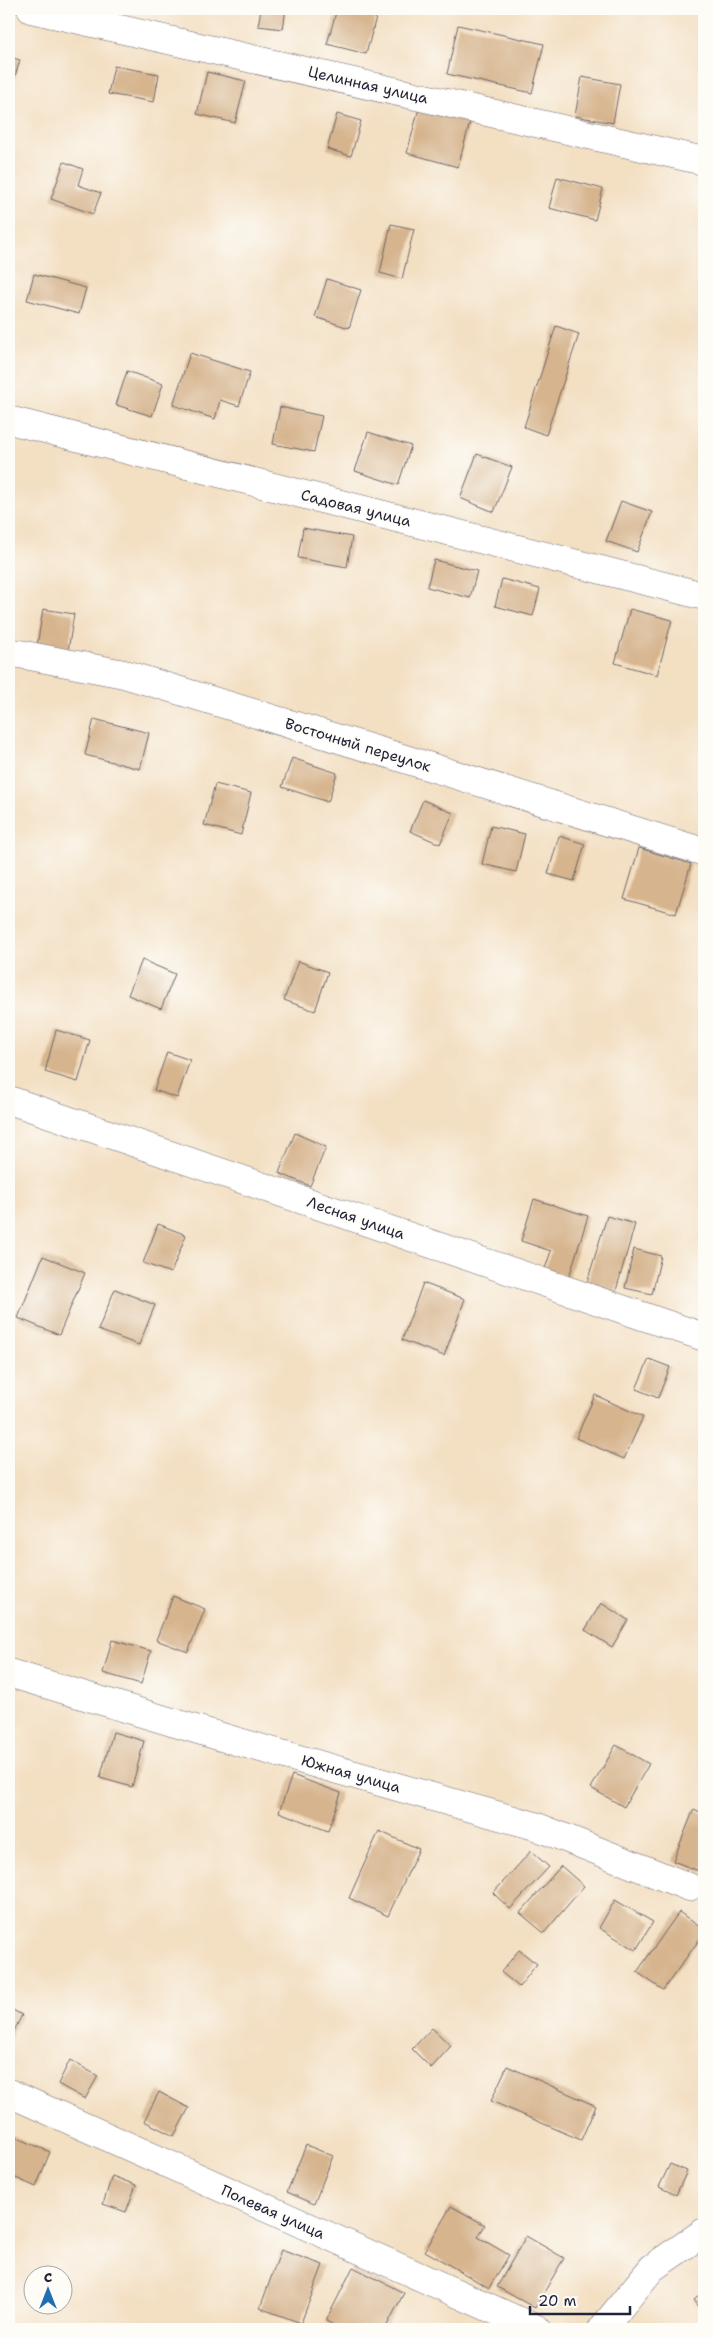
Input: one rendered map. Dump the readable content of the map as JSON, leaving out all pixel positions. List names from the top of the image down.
{
  "streets": {
    "street": [
      "Целинная улица",
      "Садовая улица",
      "Восточный переулок",
      "Лесная улица",
      "Южная улица",
      "Полевая улица"
    ]
  },
  "scale_bar": "20 m",
  "north": "top"
}
